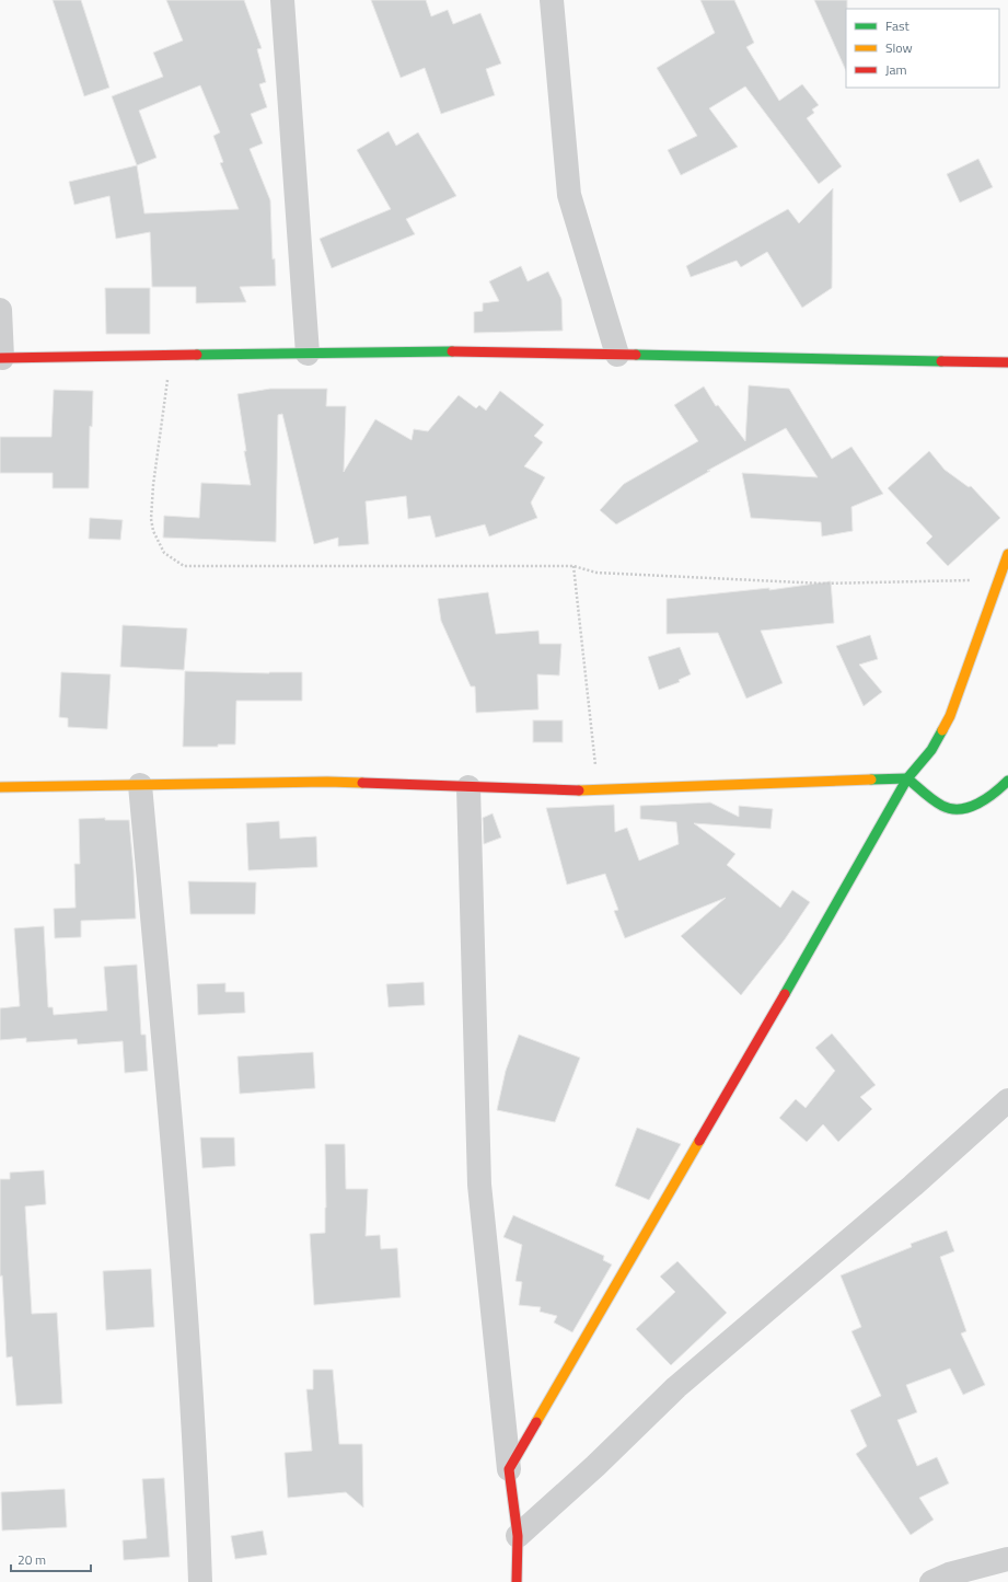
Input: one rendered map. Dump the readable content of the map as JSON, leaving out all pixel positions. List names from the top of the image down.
{
  "legend": ["Fast", "Slow", "Jam"],
  "scale_bar": "20 m"
}
